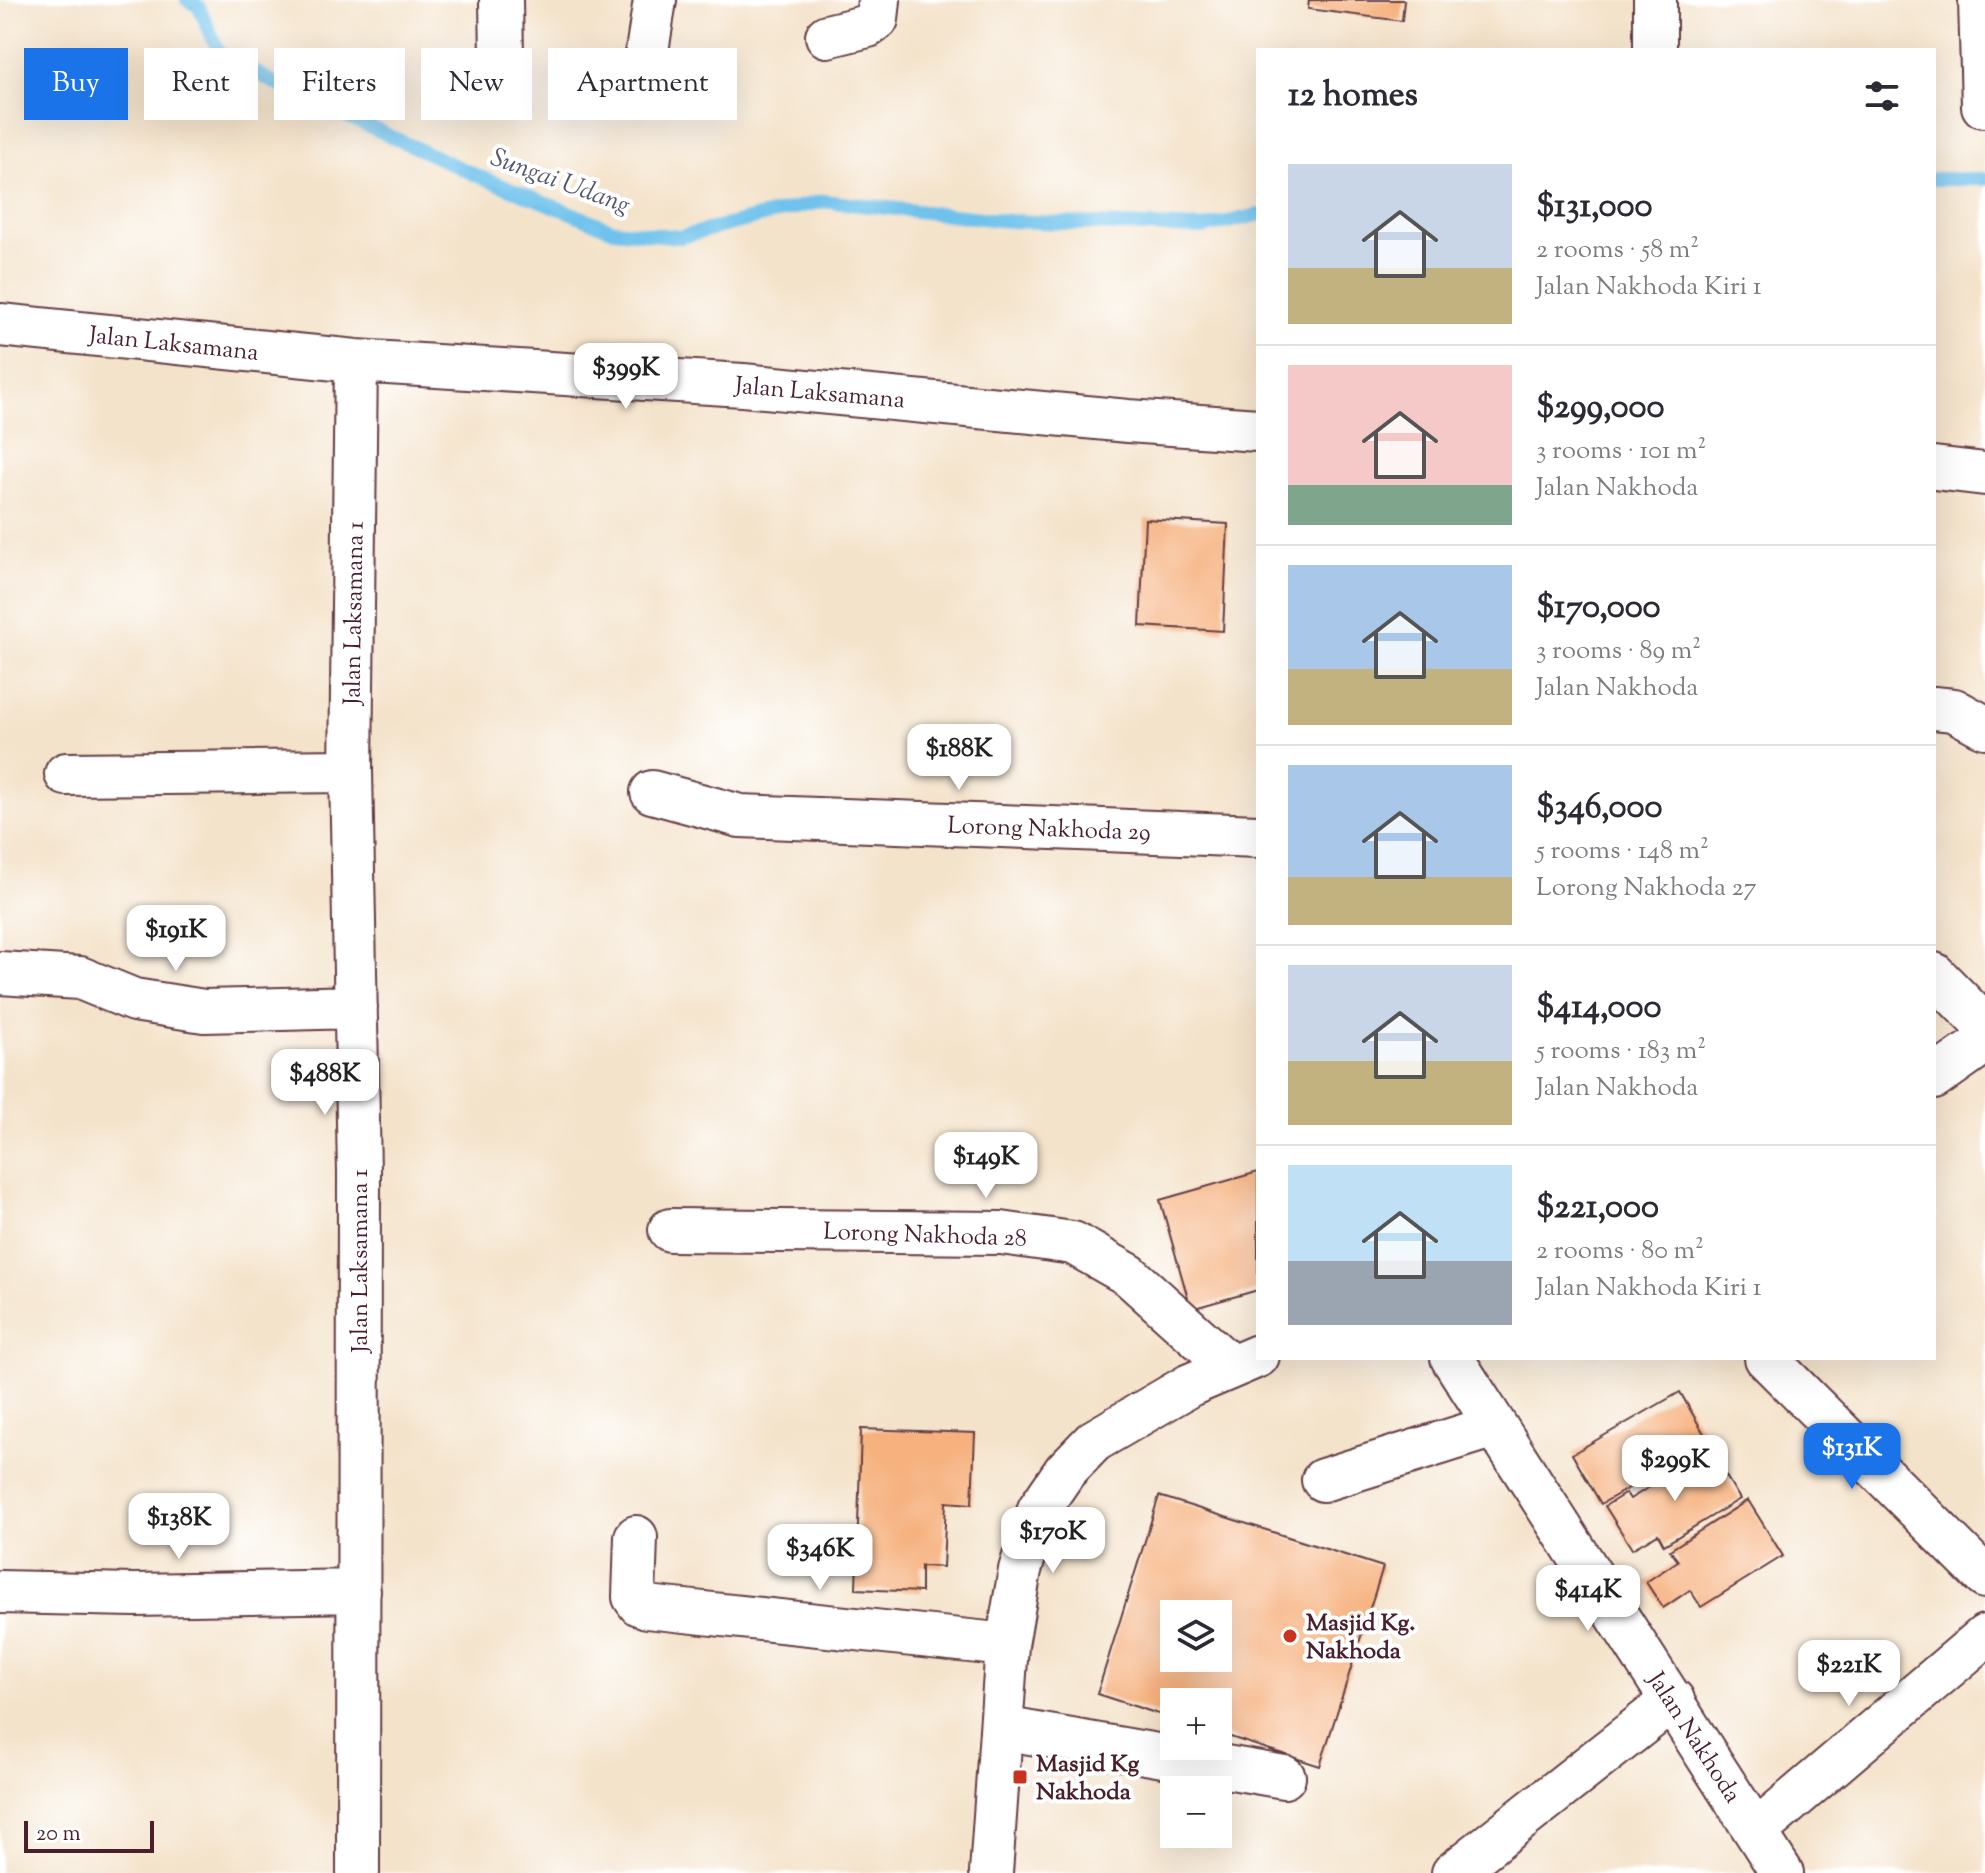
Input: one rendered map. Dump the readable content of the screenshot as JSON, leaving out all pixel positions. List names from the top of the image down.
{
  "streets": {
    "street": [
      "Jalan Laksamana",
      "Jalan Laksamana 1",
      "Lorong Nakhoda 29",
      "Lorong Nakhoda 28",
      "Jalan Nakhoda"
    ]
  },
  "crossings": [
    ["Jalan Laksamana", "Jalan Laksamana 1"]
  ],
  "water": ["Sungai Udang"],
  "places": {
    "other": ["Masjid Kg. Nakhoda"],
    "transit": ["Masjid Kg Nakhoda"]
  },
  "scale_bar": "20 m",
  "page": {
    "chip": [
      "Buy",
      "Rent",
      "Filters",
      "New",
      "Apartment"
    ],
    "heading": "12 homes",
    "list": [
      {
        "name": "$131,000",
        "note": "2 rooms · 58 m² · Jalan Nakhoda Kiri 1"
      },
      {
        "name": "$299,000",
        "note": "3 rooms · 101 m² · Jalan Nakhoda"
      },
      {
        "name": "$170,000",
        "note": "3 rooms · 89 m² · Jalan Nakhoda"
      },
      {
        "name": "$346,000",
        "note": "5 rooms · 148 m² · Lorong Nakhoda 27"
      },
      {
        "name": "$414,000",
        "note": "5 rooms · 183 m² · Jalan Nakhoda"
      },
      {
        "name": "$221,000",
        "note": "2 rooms · 80 m² · Jalan Nakhoda Kiri 1"
      }
    ],
    "price": [
      "$399K",
      "$188K",
      "$191K",
      "$488K",
      "$149K",
      "$131K",
      "$299K",
      "$138K",
      "$170K",
      "$346K",
      "$414K",
      "$221K"
    ],
    "map_buttons": ["+", "−"],
    "scale": "20 m"
  }
}
